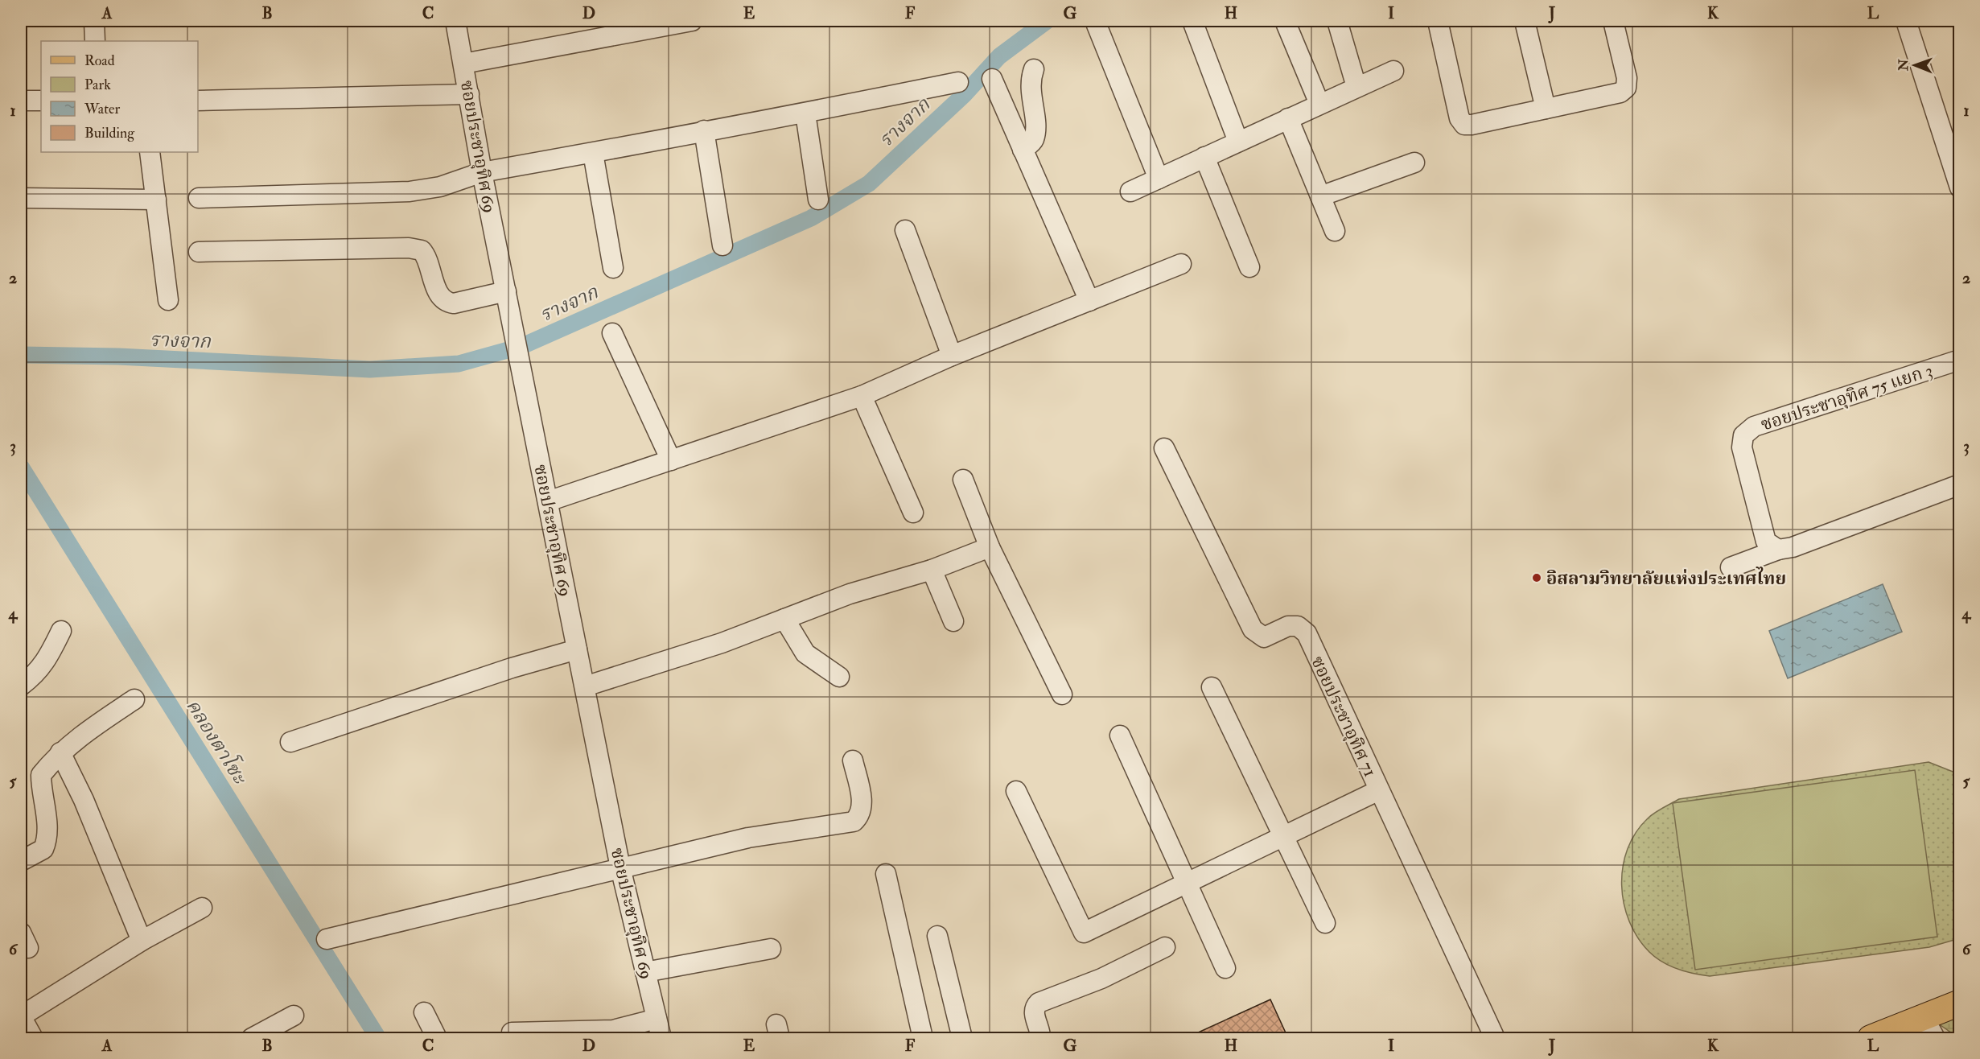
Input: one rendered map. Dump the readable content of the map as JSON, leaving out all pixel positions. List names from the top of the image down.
{
  "streets": {
    "street": ["ซอยประชาอุทิศ 69", "ซอยประชาอุทิศ 75 แยก 3", "ซอยประชาอุทิศ 71"]
  },
  "water": ["รางจาก", "คลองตาโซะ"],
  "places": ["อิสลามวิทยาลัยแห่งประเทศไทย"],
  "legend": [
    "Road",
    "Park",
    "Water",
    "Building"
  ],
  "north": "left",
  "grid": {
    "columns": [
      "A",
      "B",
      "C",
      "D",
      "E",
      "F",
      "G",
      "H",
      "I",
      "J",
      "K",
      "L"
    ],
    "rows": [
      "1",
      "2",
      "3",
      "4",
      "5",
      "6"
    ]
  }
}
